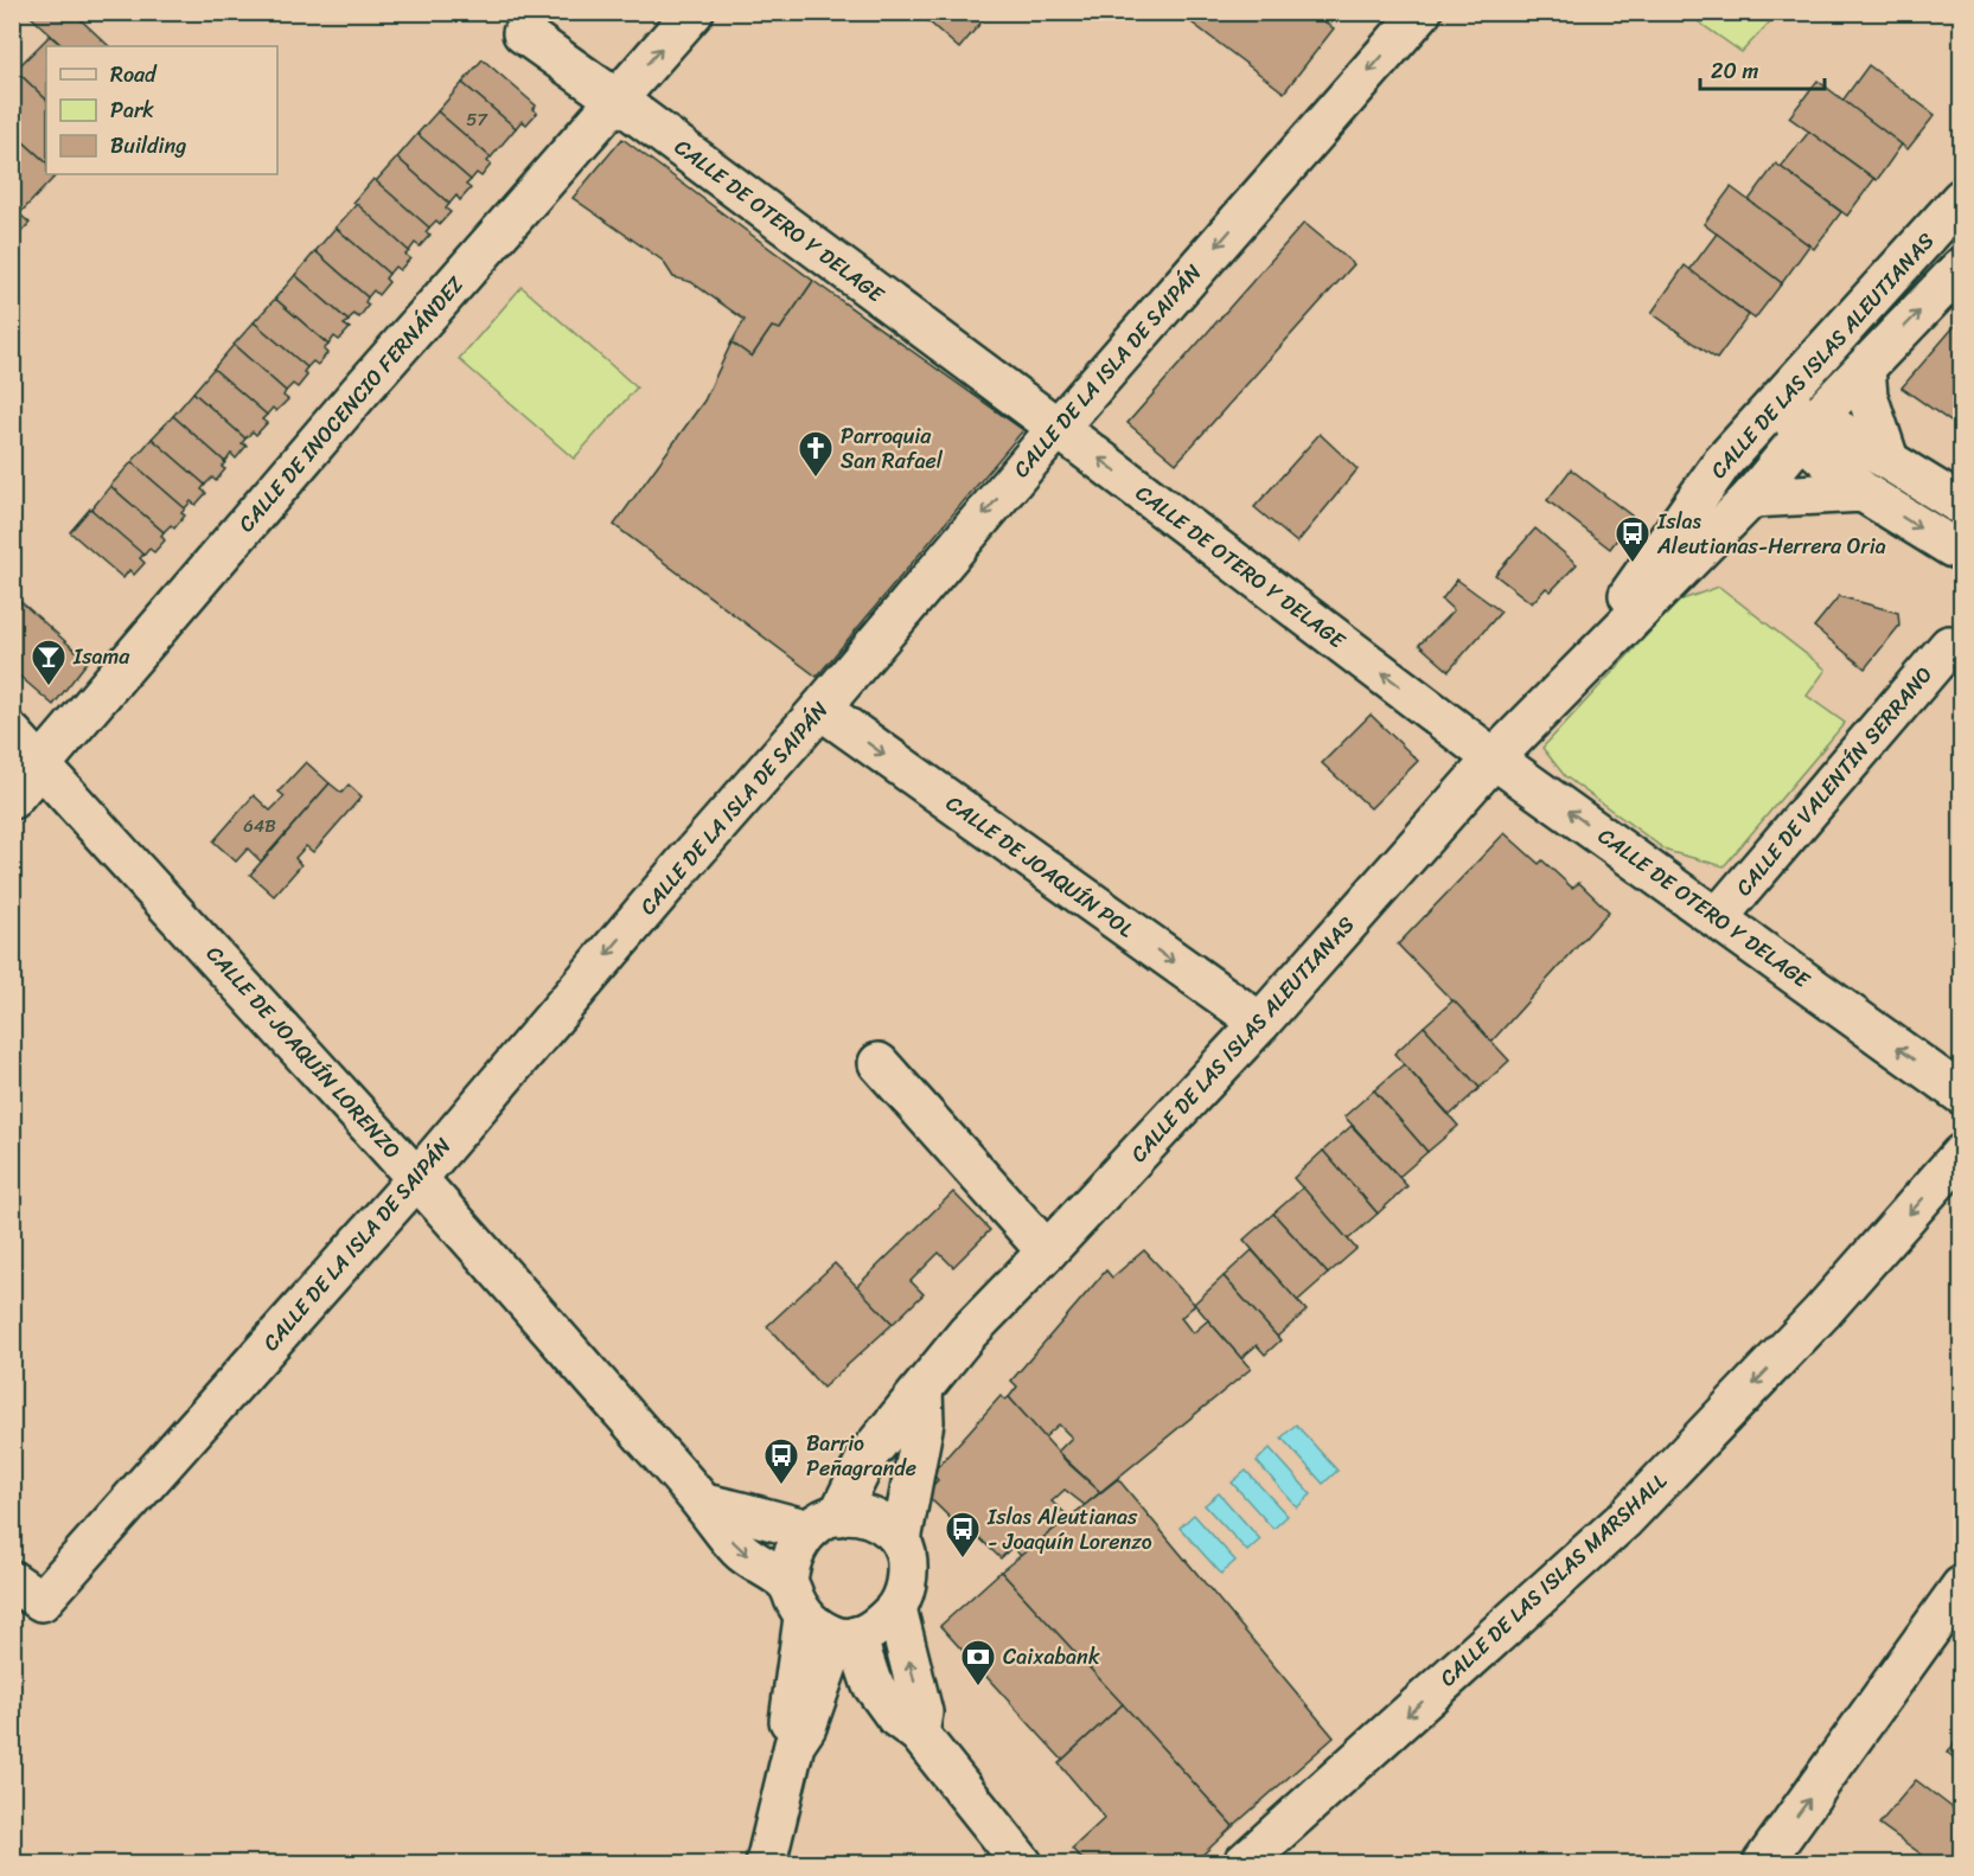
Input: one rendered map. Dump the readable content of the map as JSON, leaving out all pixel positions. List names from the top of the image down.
{
  "streets": {
    "street": [
      "CALLE DE OTERO Y DELAGE",
      "CALLE DE LAS ISLAS ALEUTIANAS",
      "CALLE DE LA ISLA DE SAIPÁN",
      "CALLE DE INOCENCIO FERNÁNDEZ",
      "CALLE DE VALENTÍN SERRANO",
      "CALLE DE JOAQUÍN POL",
      "CALLE DE JOAQUÍN LORENZO",
      "CALLE DE LAS ISLAS MARSHALL"
    ]
  },
  "crossings": [
    ["CALLE DE OTERO Y DELAGE", "CALLE DE LAS ISLAS ALEUTIANAS"],
    ["CALLE DE OTERO Y DELAGE", "CALLE DE LA ISLA DE SAIPÁN"],
    ["CALLE DE OTERO Y DELAGE", "CALLE DE INOCENCIO FERNÁNDEZ"],
    ["CALLE DE OTERO Y DELAGE", "CALLE DE VALENTÍN SERRANO"],
    ["CALLE DE LAS ISLAS ALEUTIANAS", "CALLE DE JOAQUÍN POL"],
    ["CALLE DE LAS ISLAS ALEUTIANAS", "CALLE DE JOAQUÍN LORENZO"],
    ["CALLE DE LA ISLA DE SAIPÁN", "CALLE DE JOAQUÍN POL"],
    ["CALLE DE LA ISLA DE SAIPÁN", "CALLE DE JOAQUÍN LORENZO"],
    ["CALLE DE INOCENCIO FERNÁNDEZ", "CALLE DE JOAQUÍN LORENZO"]
  ],
  "one_way": ["CALLE DE OTERO Y DELAGE", "CALLE DE LA ISLA DE SAIPÁN"],
  "places": {
    "church": ["Parroquia San Rafael"],
    "bus stop": ["Islas Aleutianas-Herrera Oria", "Barrio Peñagrande", "Islas Aleutianas - Joaquín Lorenzo"],
    "bar": ["Isama"],
    "bank": ["Caixabank"]
  },
  "house_numbers": ["57", "64B"],
  "legend": ["Road", "Park", "Building"],
  "scale_bar": "20 m"
}
